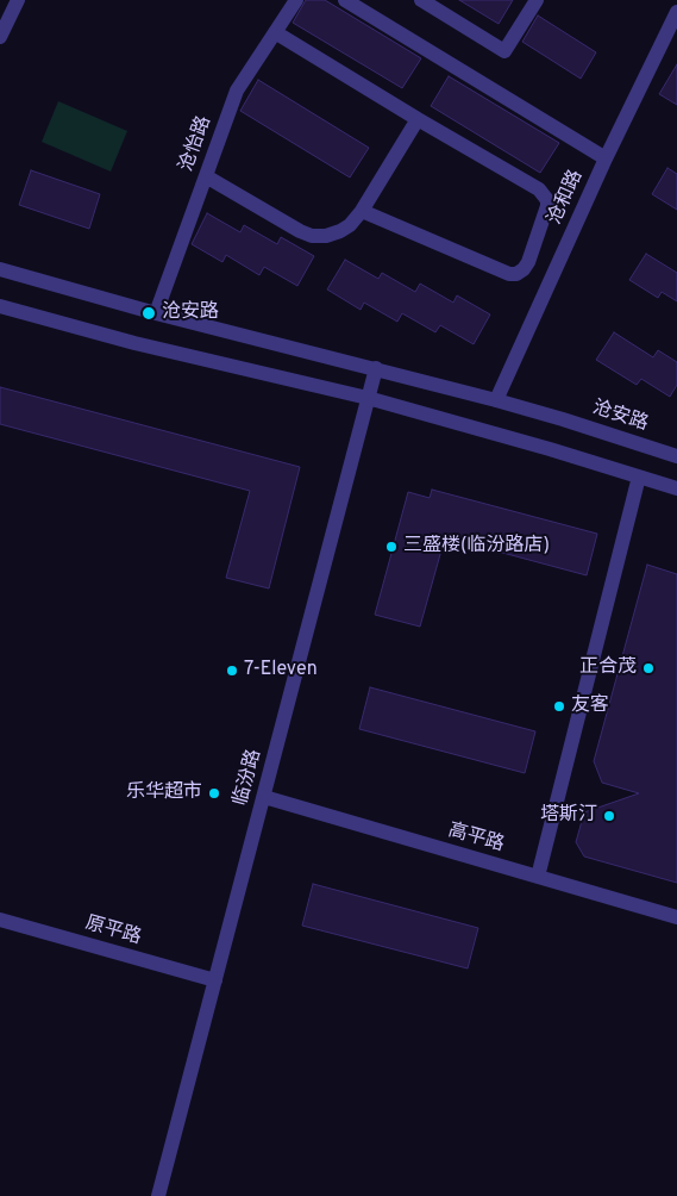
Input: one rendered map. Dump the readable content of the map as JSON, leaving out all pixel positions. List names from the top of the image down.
{
  "streets": {
    "street": [
      "沧怡路",
      "沧和路",
      "沧安路",
      "临汾路",
      "高平路",
      "原平路"
    ]
  },
  "crossings": [
    ["沧怡路", "沧安路"],
    ["沧和路", "沧安路"],
    ["沧安路", "临汾路"],
    ["临汾路", "高平路"],
    ["临汾路", "原平路"]
  ],
  "places": [
    "沧安路",
    "三盛楼(临汾路店)",
    "正合茂",
    "7-Eleven",
    "友客",
    "乐华超市",
    "塔斯汀"
  ]
}
